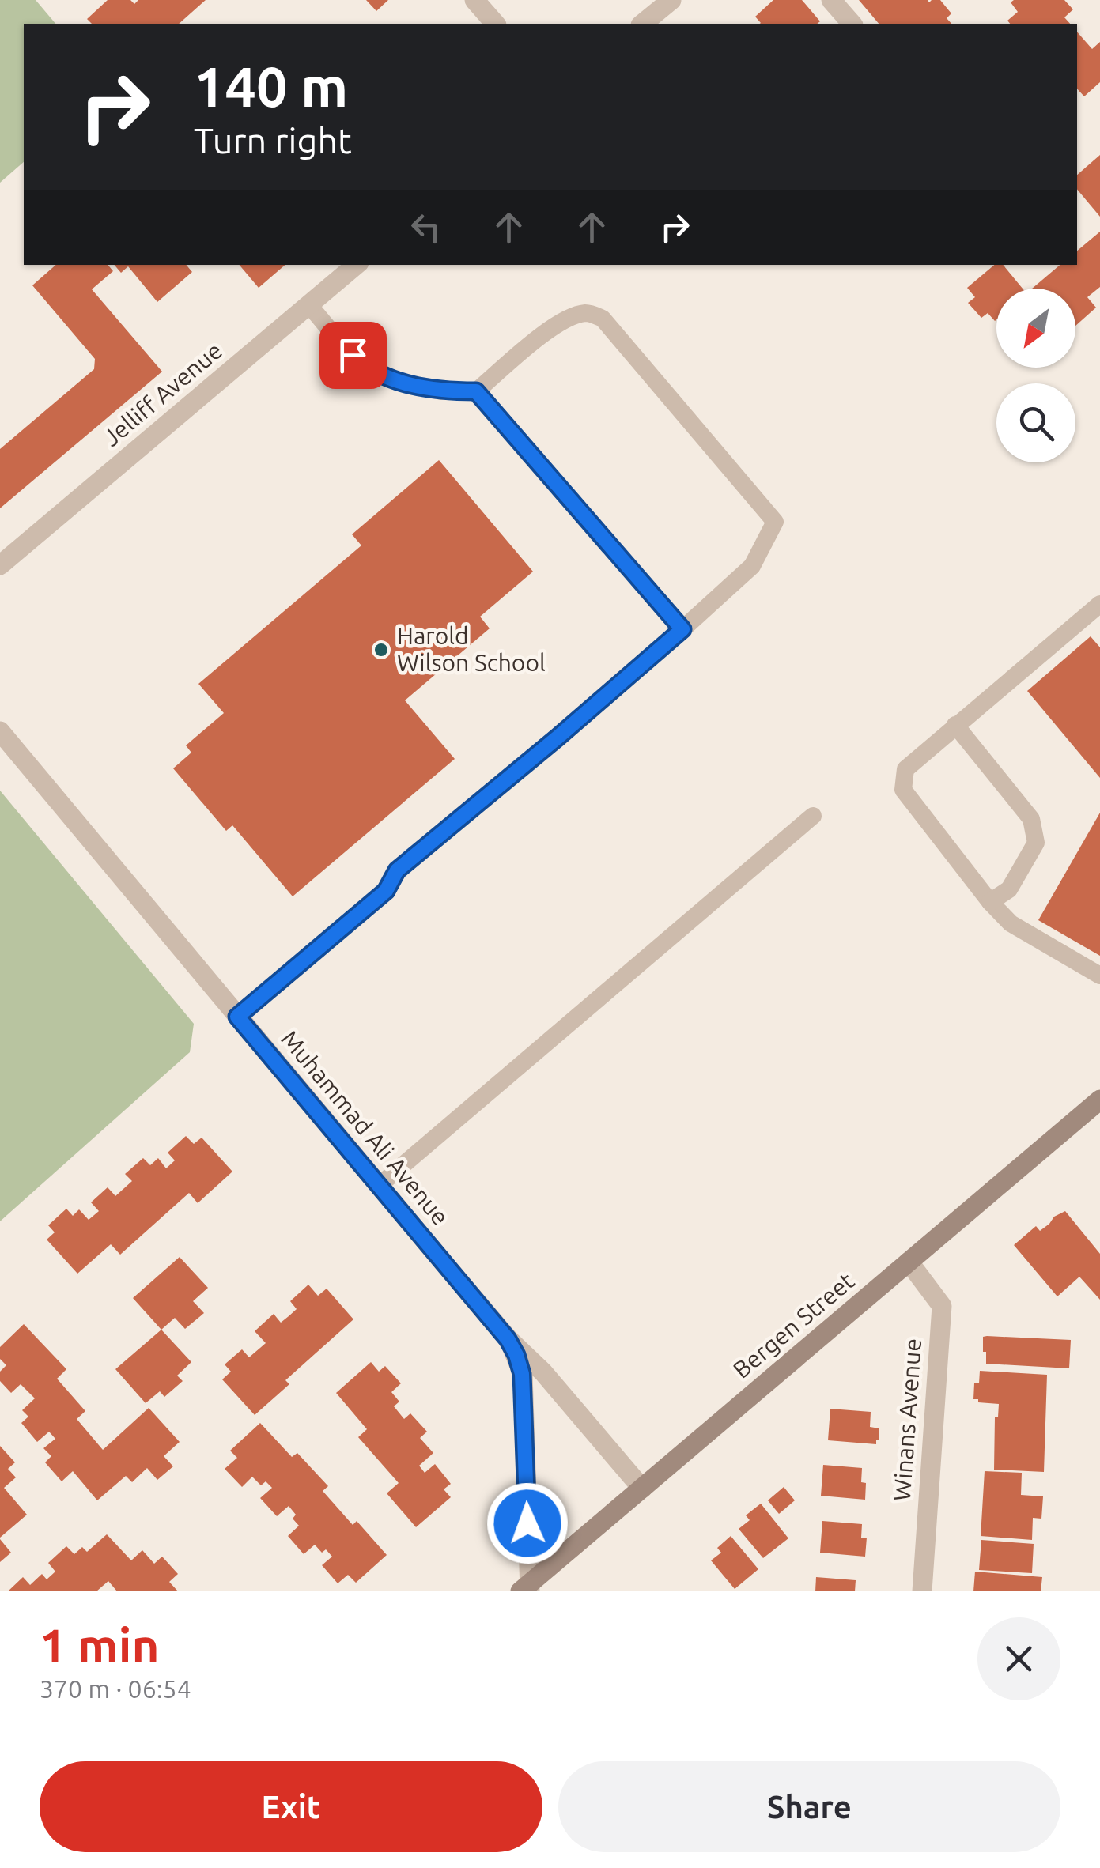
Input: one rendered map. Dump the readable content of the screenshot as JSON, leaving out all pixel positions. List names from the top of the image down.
{
  "streets": {
    "main road": ["Bergen Street"],
    "street": ["Jelliff Avenue", "Muhammad Ali Avenue", "Winans Avenue"]
  },
  "crossings": [
    ["Muhammad Ali Avenue", "Bergen Street"],
    ["Bergen Street", "Winans Avenue"]
  ],
  "places": ["Harold Wilson School"],
  "north": "bottom left",
  "page": {
    "turn": ["140 m", "Turn right"],
    "heading": ["1 min", "370 m · 06:54"],
    "buttons": ["Exit", "Share"]
  }
}
